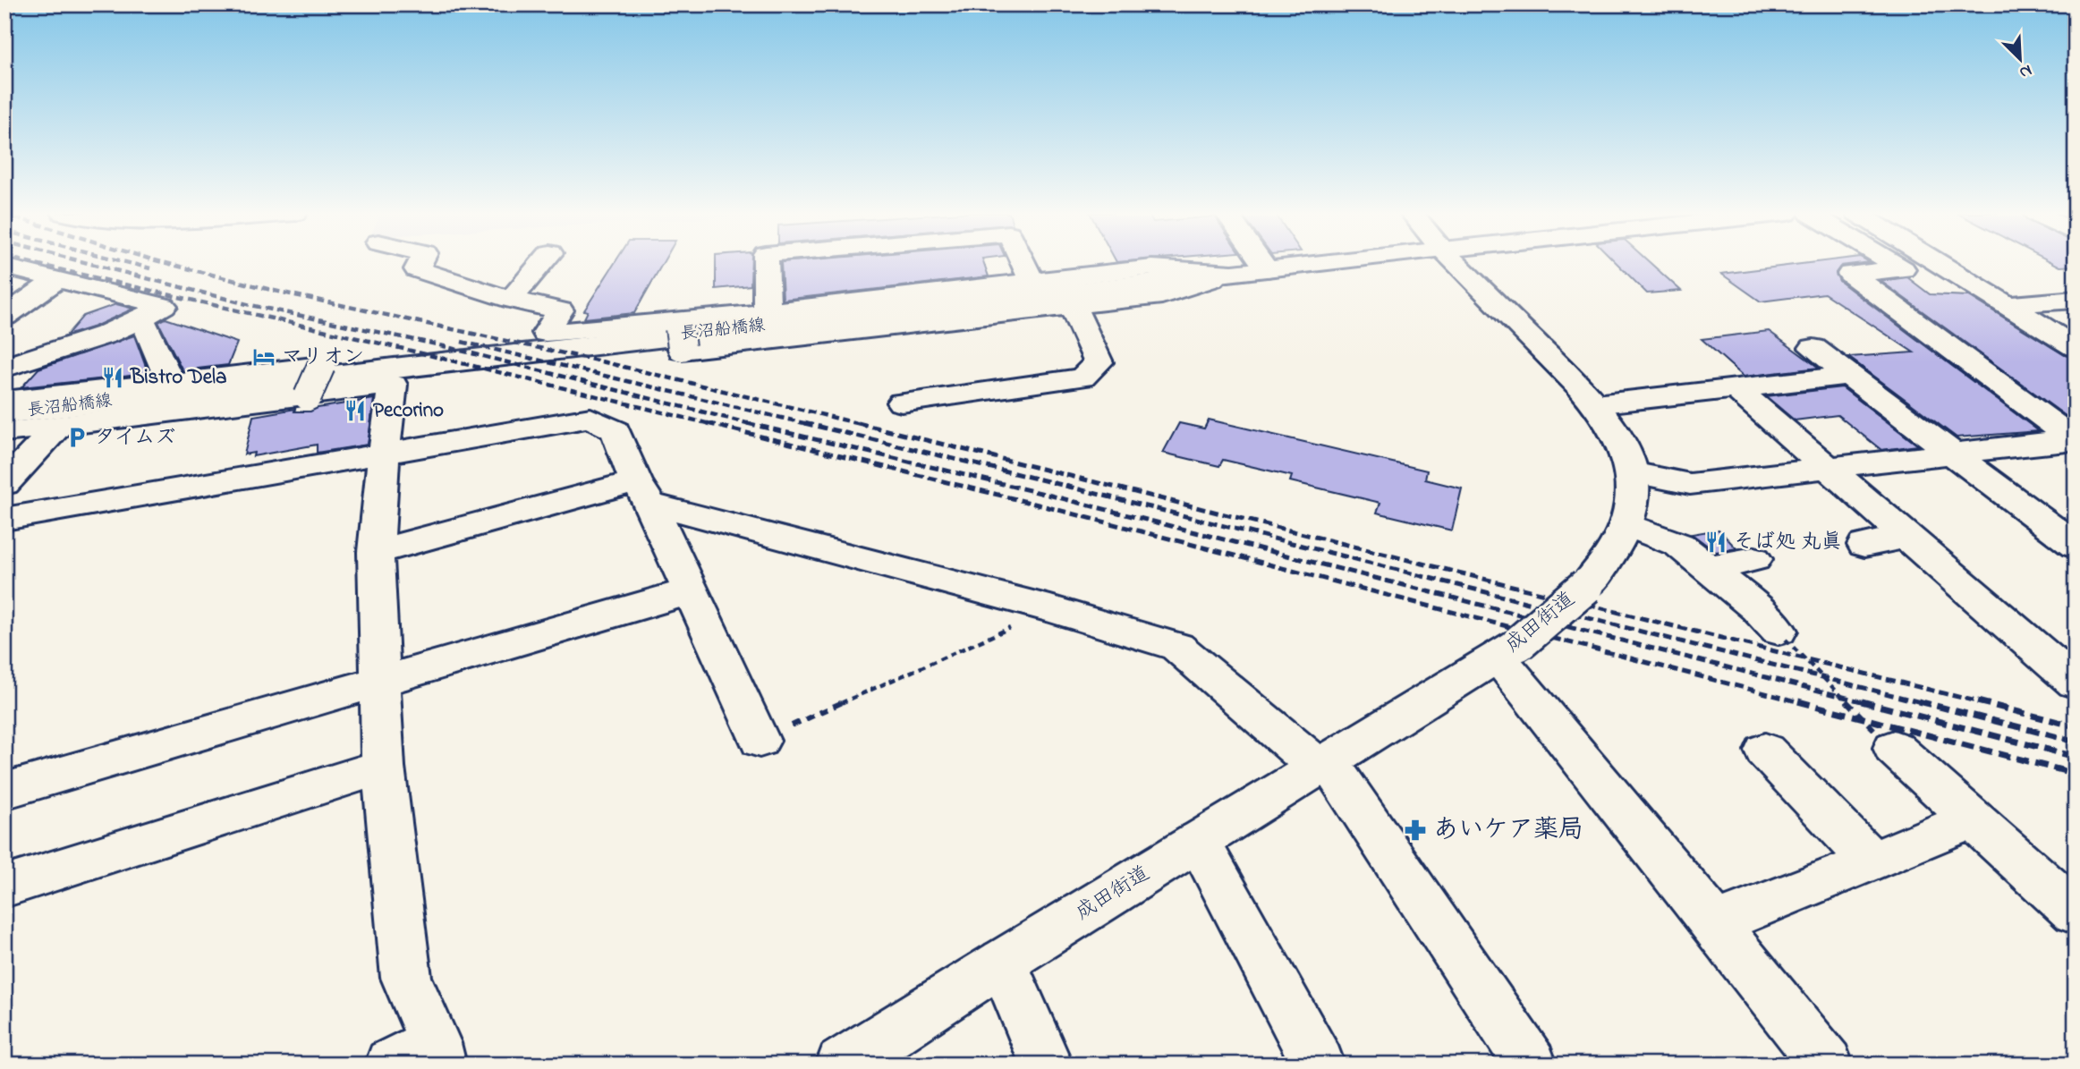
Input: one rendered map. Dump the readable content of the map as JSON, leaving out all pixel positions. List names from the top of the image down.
{
  "streets": {
    "main road": ["長沼船橋線", "成田街道"]
  },
  "places": {
    "hotel": ["マリオン"],
    "restaurant": ["Bistro Dela", "Pecorino", "そば処 丸眞"],
    "parking": ["タイムズ"],
    "pharmacy": ["あいケア薬局"]
  },
  "north": "bottom right"
}
